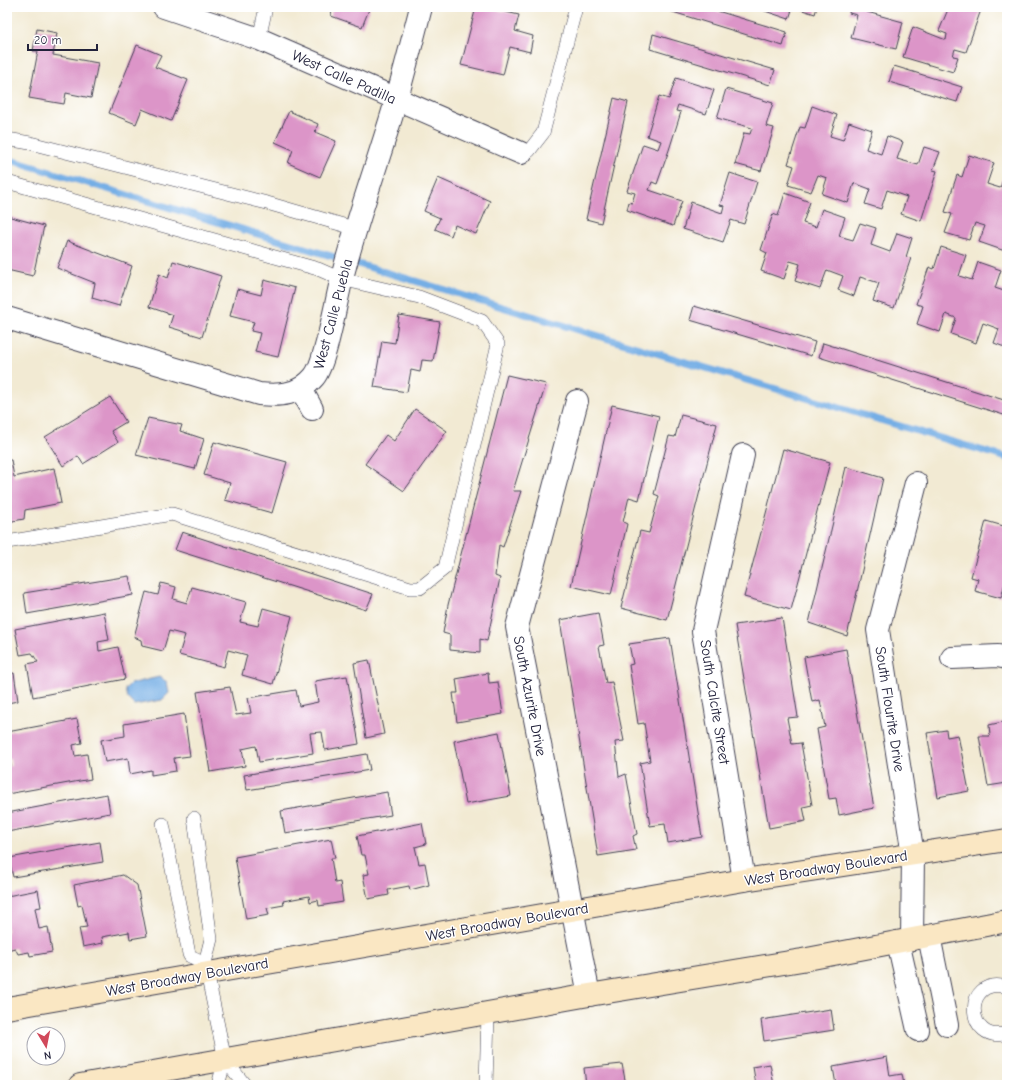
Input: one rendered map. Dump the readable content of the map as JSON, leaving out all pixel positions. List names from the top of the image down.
{
  "streets": {
    "street": [
      "West Calle Padilla",
      "West Calle Puebla",
      "South Azurite Drive",
      "South Calcite Street",
      "South Flourite Drive",
      "West Broadway Boulevard"
    ]
  },
  "crossings": [
    ["West Calle Padilla", "West Calle Puebla"],
    ["South Azurite Drive", "West Broadway Boulevard"],
    ["South Calcite Street", "West Broadway Boulevard"],
    ["South Flourite Drive", "West Broadway Boulevard"]
  ],
  "scale_bar": "20 m",
  "north": "bottom"
}
